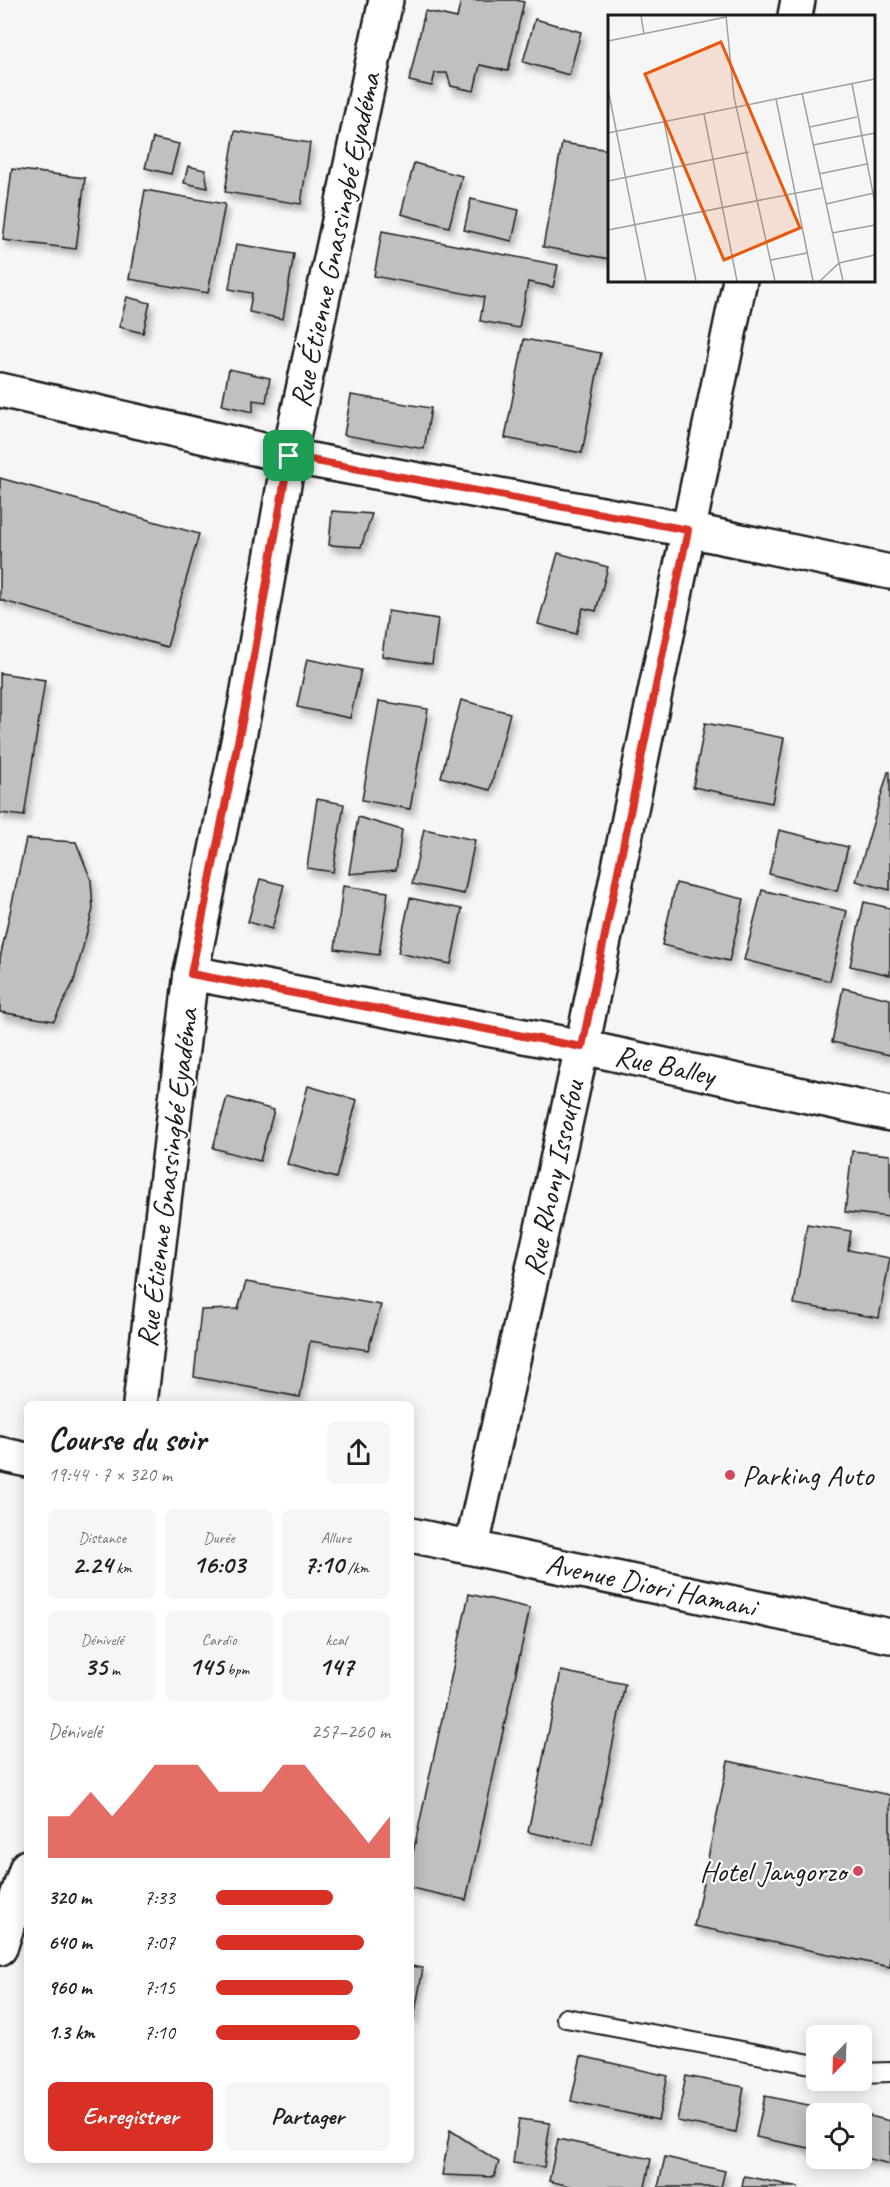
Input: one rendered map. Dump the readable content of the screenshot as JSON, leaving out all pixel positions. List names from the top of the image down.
{
  "streets": {
    "street": [
      "Rue Étienne Gnassingbé Eyadéma",
      "Rue Balley",
      "Rue Rhony Issoufou",
      "Avenue Diori Hamani"
    ]
  },
  "crossings": [
    ["Rue Étienne Gnassingbé Eyadéma", "Rue Balley"],
    ["Rue Balley", "Rue Rhony Issoufou"],
    ["Rue Rhony Issoufou", "Avenue Diori Hamani"]
  ],
  "places": ["Parking Auto", "Hotel Jangorzo"],
  "north": "bottom left",
  "page": {
    "heading": ["Course du soir", "19:44 · 7 × 320 m"],
    "stats": [
      ["Distance", "2.24 km"],
      ["Durée", "16:03"],
      ["Allure", "7:10 /km"],
      ["Dénivelé", "35 m"],
      ["Cardio", "145 bpm"],
      ["kcal", "147"]
    ],
    "chart": ["Dénivelé", "257–260 m"],
    "list": [
      {
        "name": "320 m",
        "note": "7:33"
      },
      {
        "name": "640 m",
        "note": "7:07"
      },
      {
        "name": "960 m",
        "note": "7:15"
      },
      {
        "name": "1.3 km",
        "note": "7:10"
      }
    ],
    "buttons": ["Enregistrer", "Partager"]
  }
}
